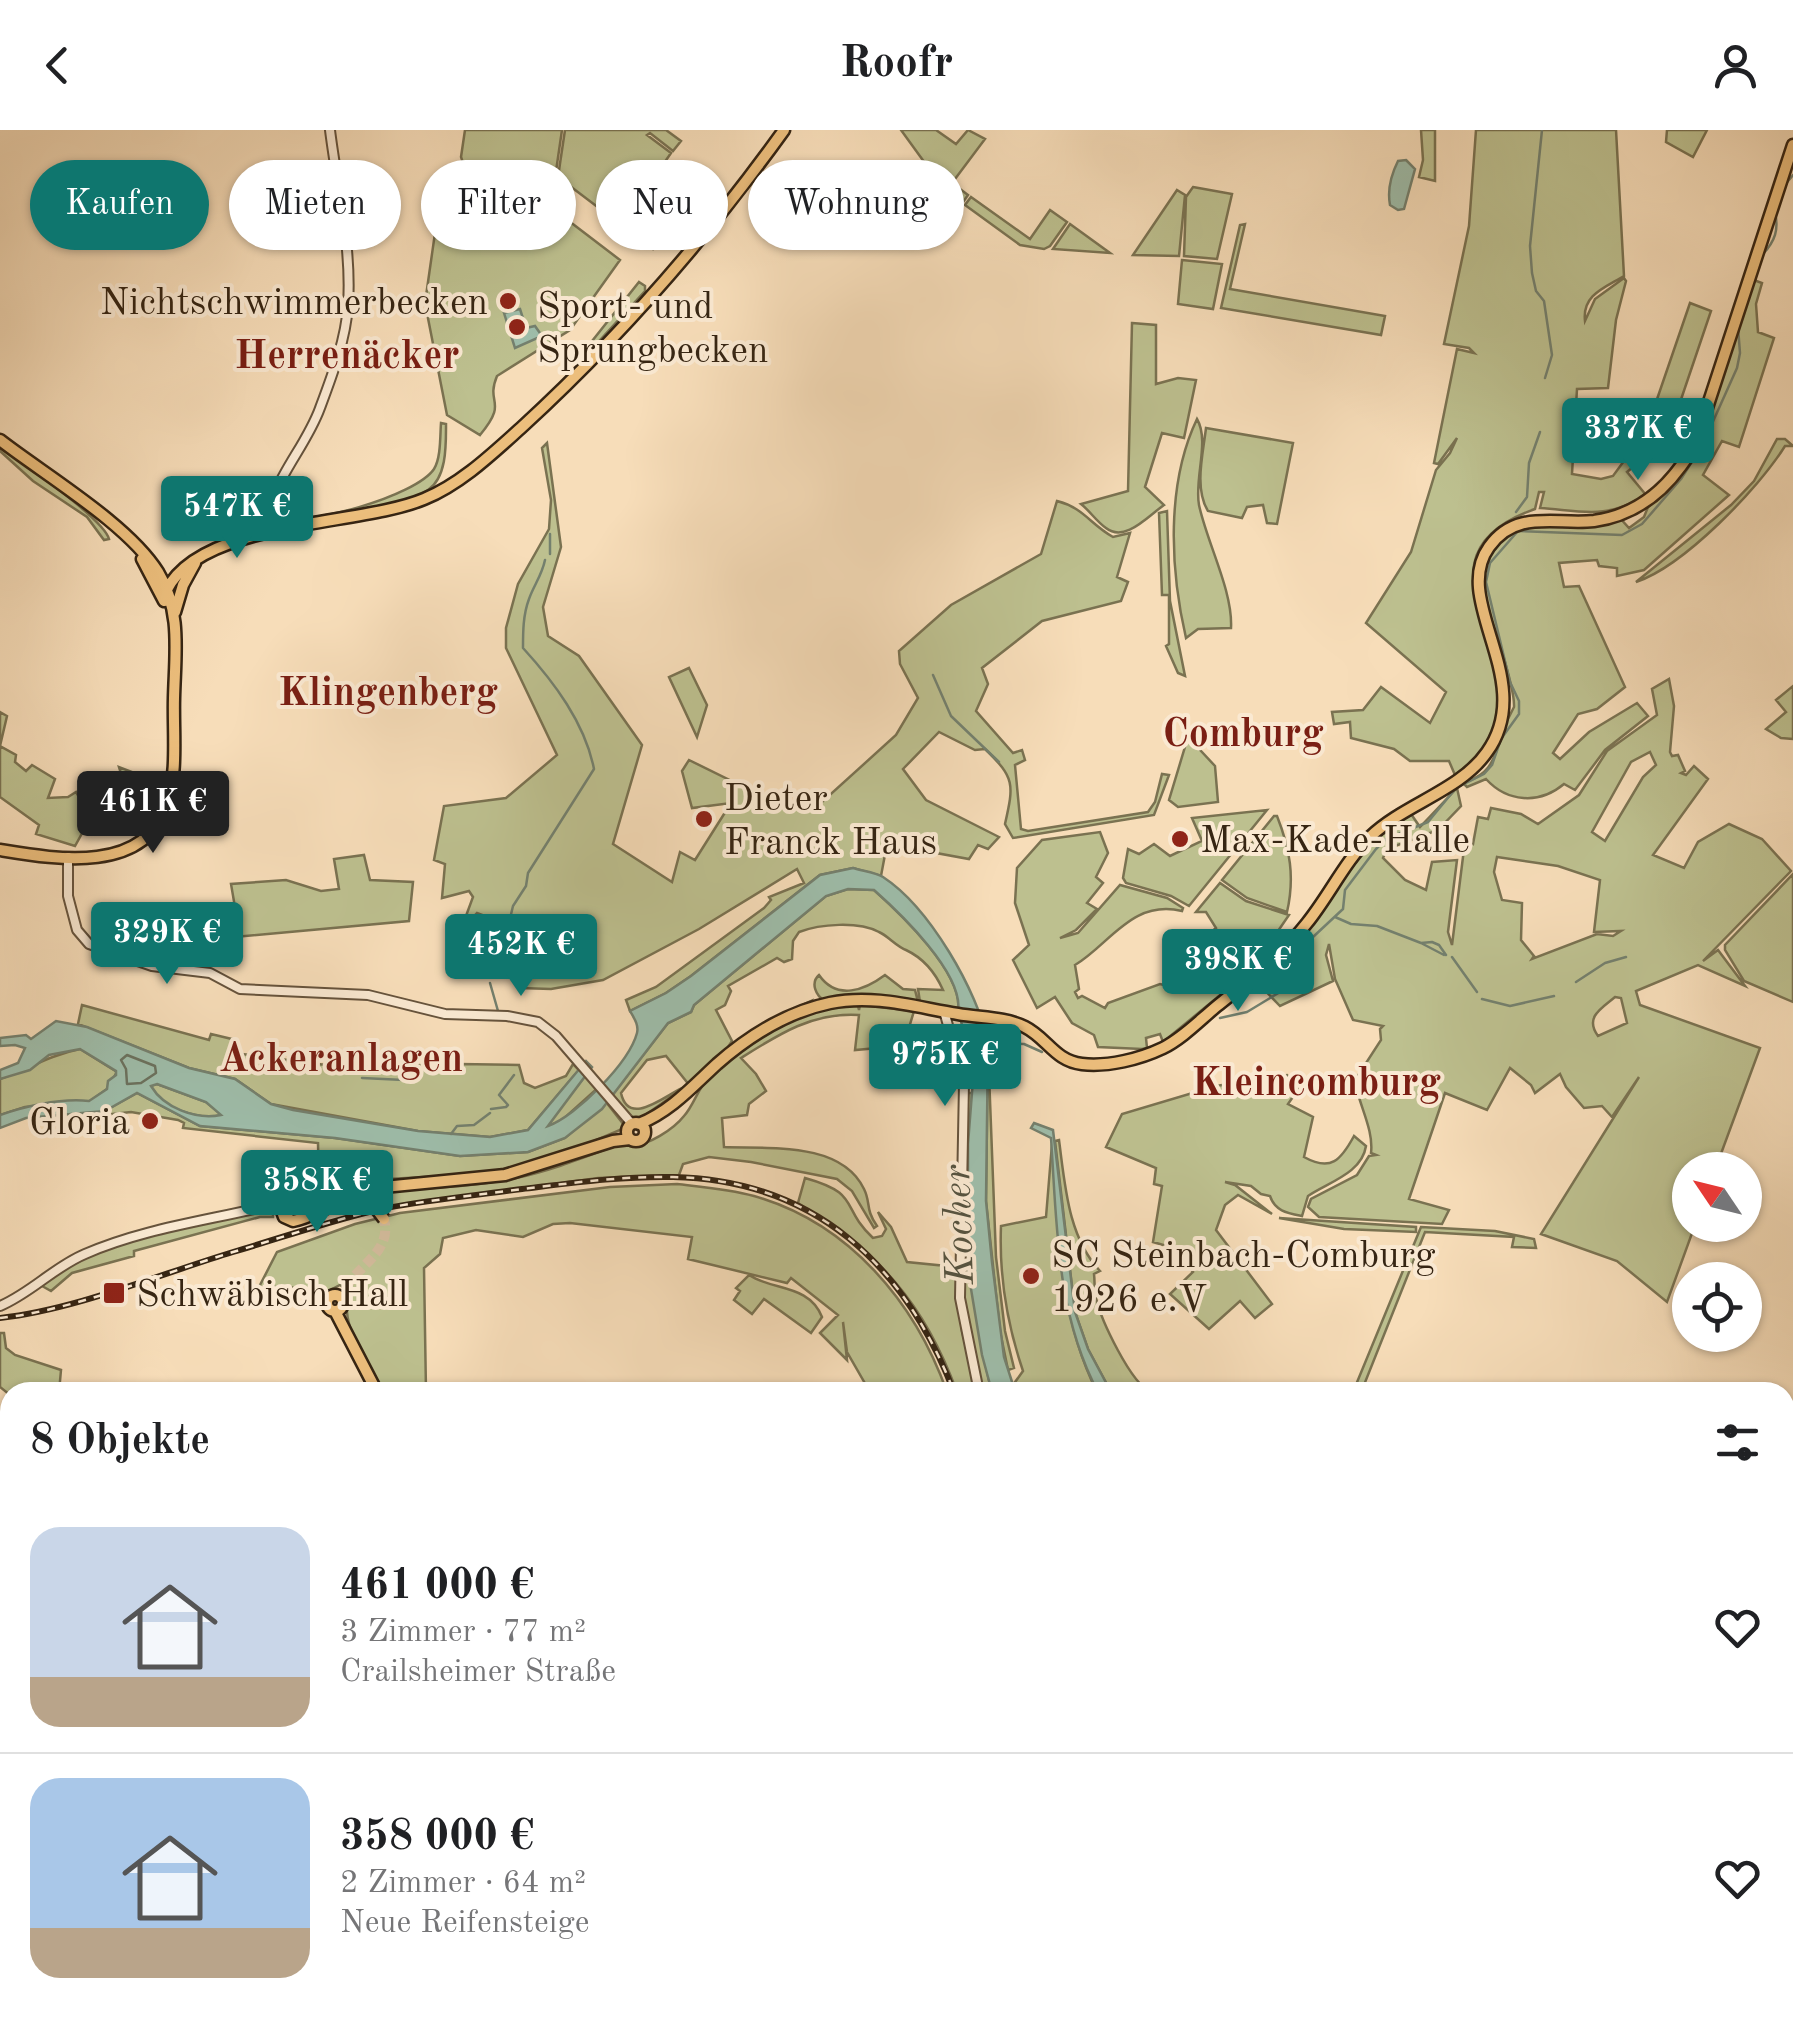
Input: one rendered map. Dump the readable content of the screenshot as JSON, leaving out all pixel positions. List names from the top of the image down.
{
  "districts": [
    "Herrenäcker",
    "Klingenberg",
    "Comburg",
    "Ackeranlagen",
    "Kleincomburg"
  ],
  "water": ["Kocher"],
  "places": {
    "other": [
      "Nichtschwimmerbecken",
      "Sport- und Sprungbecken",
      "Dieter Franck Haus",
      "Max-Kade-Halle",
      "Gloria",
      "SC Steinbach-Comburg 1926 e.V"
    ],
    "transit": ["Schwäbisch Hall"]
  },
  "north": "top left",
  "page": {
    "header": "Roofr",
    "chip": [
      "Kaufen",
      "Mieten",
      "Filter",
      "Neu",
      "Wohnung"
    ],
    "price": [
      "337K €",
      "547K €",
      "461K €",
      "329K €",
      "452K €",
      "398K €",
      "975K €",
      "358K €"
    ],
    "heading": "8 Objekte",
    "list": [
      {
        "name": "461 000 €",
        "note": "3 Zimmer · 77 m² · Crailsheimer Straße"
      },
      {
        "name": "358 000 €",
        "note": "2 Zimmer · 64 m² · Neue Reifensteige"
      }
    ]
  }
}
